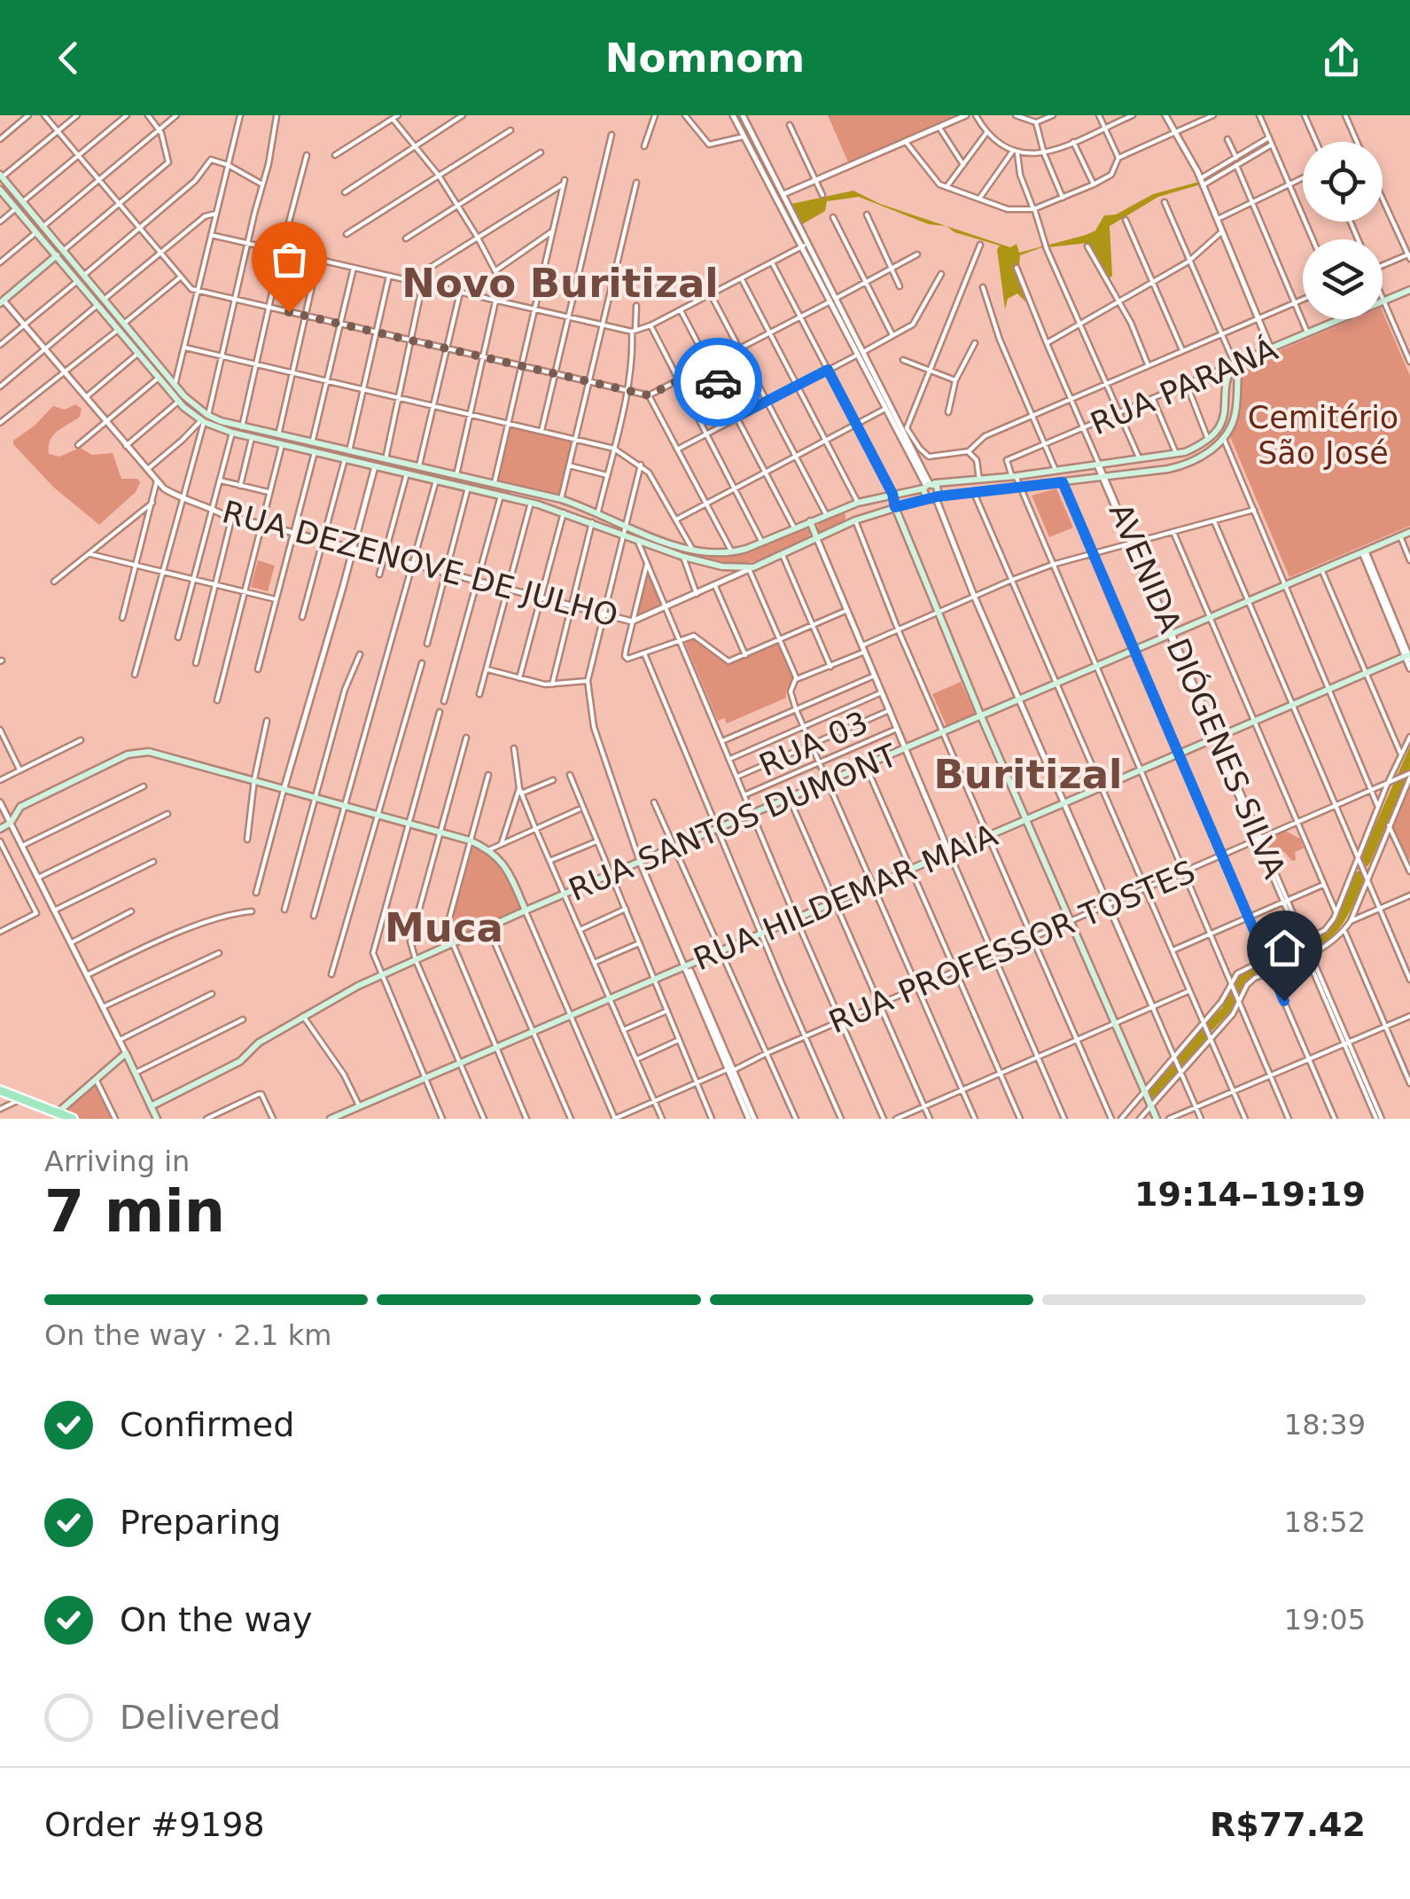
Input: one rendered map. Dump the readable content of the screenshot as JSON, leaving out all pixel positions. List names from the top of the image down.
{
  "streets": {
    "main road": ["RUA PARANÁ", "RUA SANTOS DUMONT", "RUA HILDEMAR MAIA"],
    "street": [
      "RUA DEZENOVE DE JULHO",
      "AVENIDA DIÓGENES SILVA",
      "RUA 03",
      "RUA PROFESSOR TOSTES"
    ]
  },
  "crossings": [
    ["RUA PARANÁ", "AVENIDA DIÓGENES SILVA"],
    ["AVENIDA DIÓGENES SILVA", "RUA SANTOS DUMONT"],
    ["AVENIDA DIÓGENES SILVA", "RUA HILDEMAR MAIA"],
    ["AVENIDA DIÓGENES SILVA", "RUA PROFESSOR TOSTES"]
  ],
  "districts": ["Novo Buritizal", "Buritizal", "Muca"],
  "parks": ["Cemitério São José"],
  "page": {
    "header": "Nomnom",
    "heading": ["7 min", "Arriving in", "19:14–19:19"],
    "panel": ["Order #9198", "R$77.42"],
    "bar": "On the way · 2.1 km",
    "list": [
      ["Confirmed", "18:39"],
      ["Preparing", "18:52"],
      ["On the way", "19:05"],
      "Delivered"
    ]
  }
}
